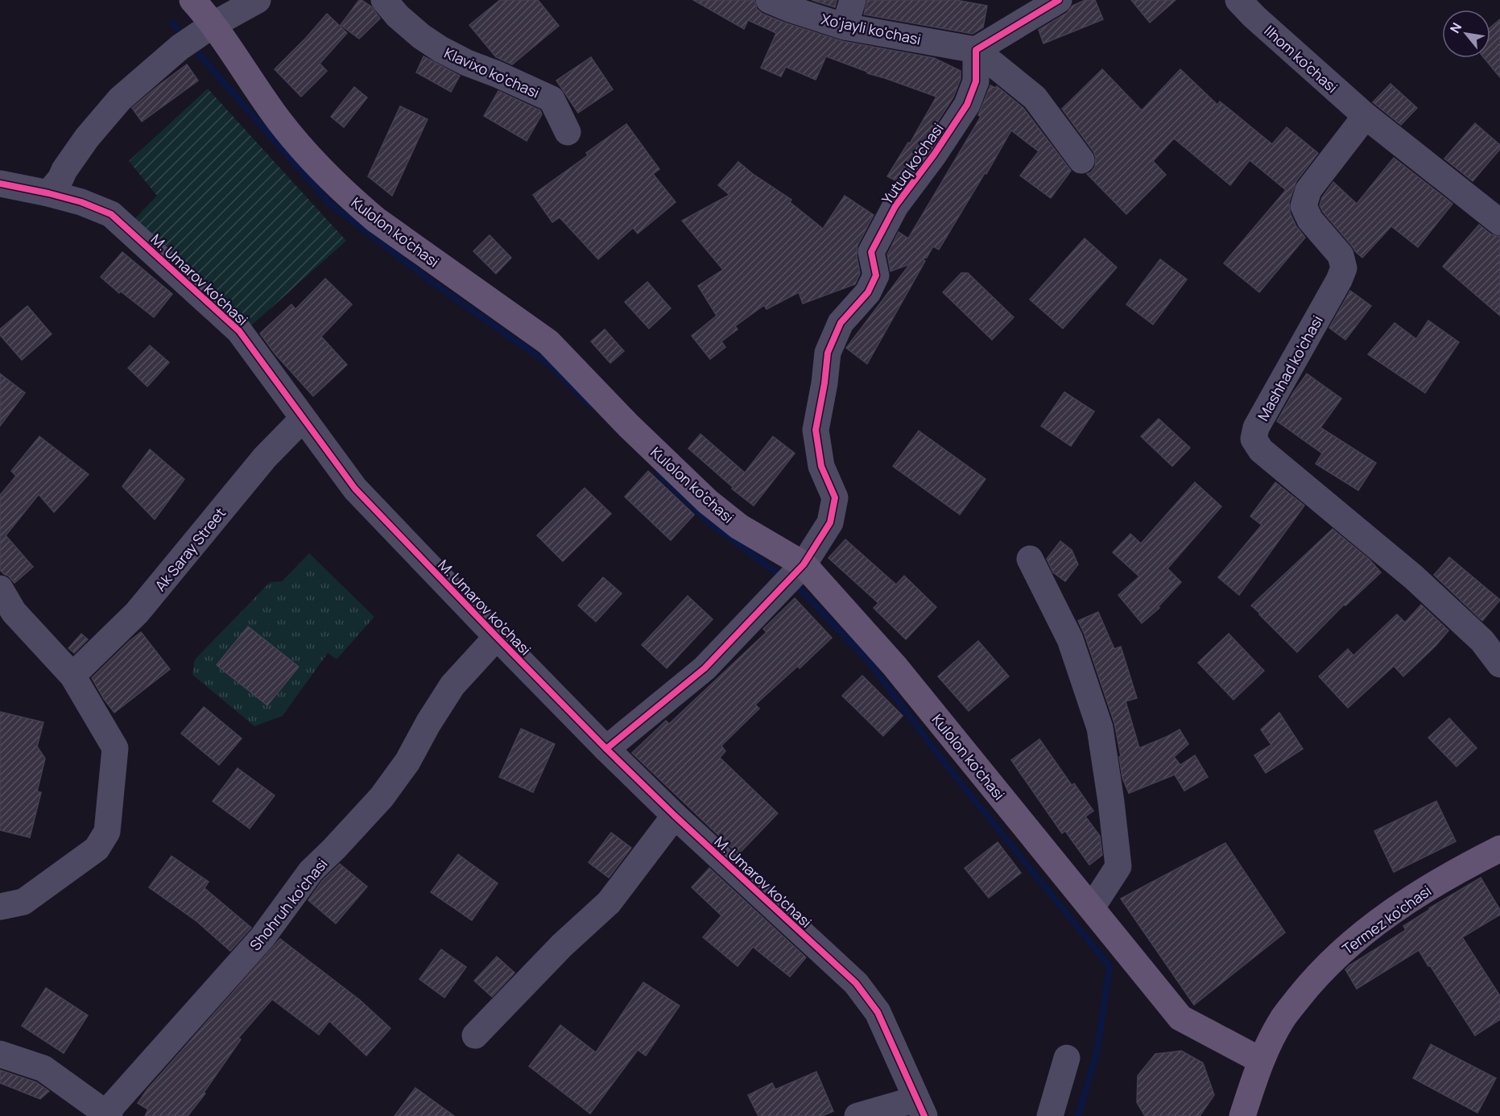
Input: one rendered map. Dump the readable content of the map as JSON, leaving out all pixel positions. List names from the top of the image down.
{
  "streets": {
    "main road": ["Kulolon ko'chasi", "Termez ko'chasi"],
    "street": [
      "Xo'jayli ko'chasi",
      "Ilhom ko'chasi",
      "Klavixo ko'chasi",
      "Yutuq ko'chasi",
      "M. Umarov ko'chasi",
      "Mashhad ko'chasi",
      "Ak Saray Street",
      "Shohruh ko'chasi"
    ]
  },
  "crossings": [
    ["Xo'jayli ko'chasi", "Yutuq ko'chasi"],
    ["Ilhom ko'chasi", "Mashhad ko'chasi"],
    ["Yutuq ko'chasi", "Kulolon ko'chasi"],
    ["Yutuq ko'chasi", "M. Umarov ko'chasi"],
    ["Kulolon ko'chasi", "Termez ko'chasi"],
    ["M. Umarov ko'chasi", "Ak Saray Street"],
    ["M. Umarov ko'chasi", "Shohruh ko'chasi"]
  ],
  "north": "top left"
}
